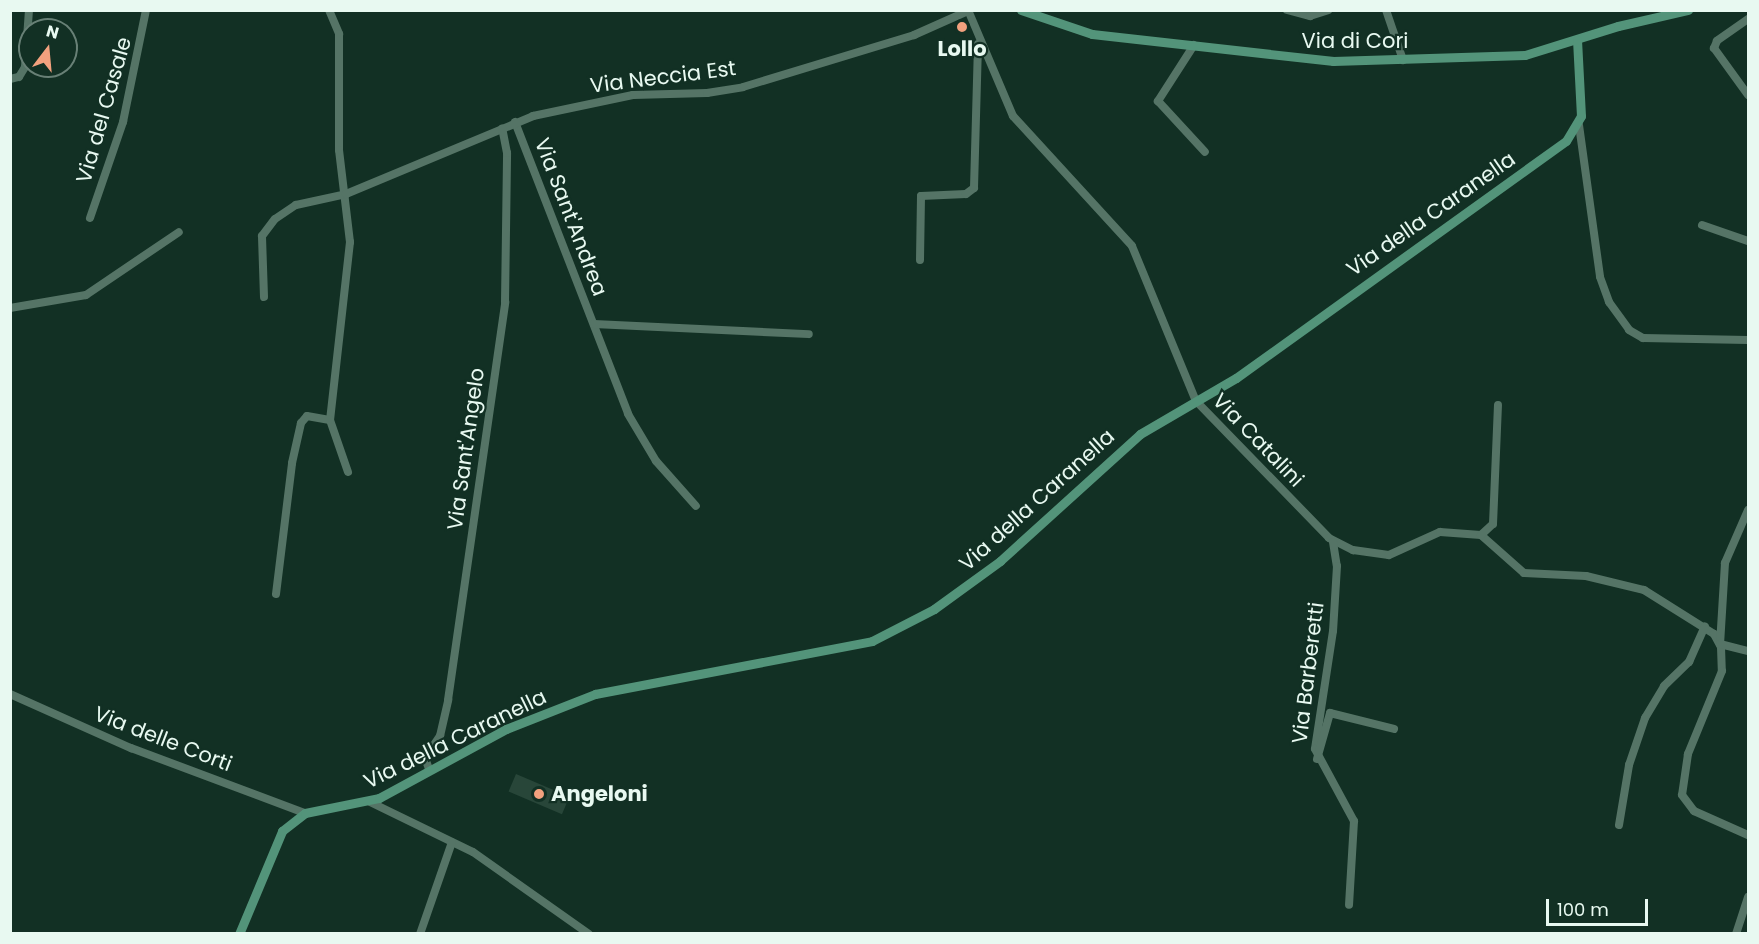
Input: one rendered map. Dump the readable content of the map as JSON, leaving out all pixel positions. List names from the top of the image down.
{
  "streets": {
    "main road": ["Via di Cori", "Via della Caranella"],
    "street": [
      "Via Neccia Est",
      "Via del Casale",
      "Via Sant'Andrea",
      "Via Catalini",
      "Via Sant'Angelo",
      "Via Barberetti",
      "Via delle Corti"
    ]
  },
  "crossings": [
    ["Via Neccia Est", "Via Sant'Andrea"],
    ["Via Neccia Est", "Via Catalini"],
    ["Via Neccia Est", "Via Sant'Angelo"],
    ["Via della Caranella", "Via Catalini"],
    ["Via della Caranella", "Via Sant'Angelo"],
    ["Via della Caranella", "Via delle Corti"],
    ["Via Catalini", "Via Barberetti"]
  ],
  "places": ["Lollo", "Angeloni"],
  "scale_bar": "100 m",
  "north": "top"
}
